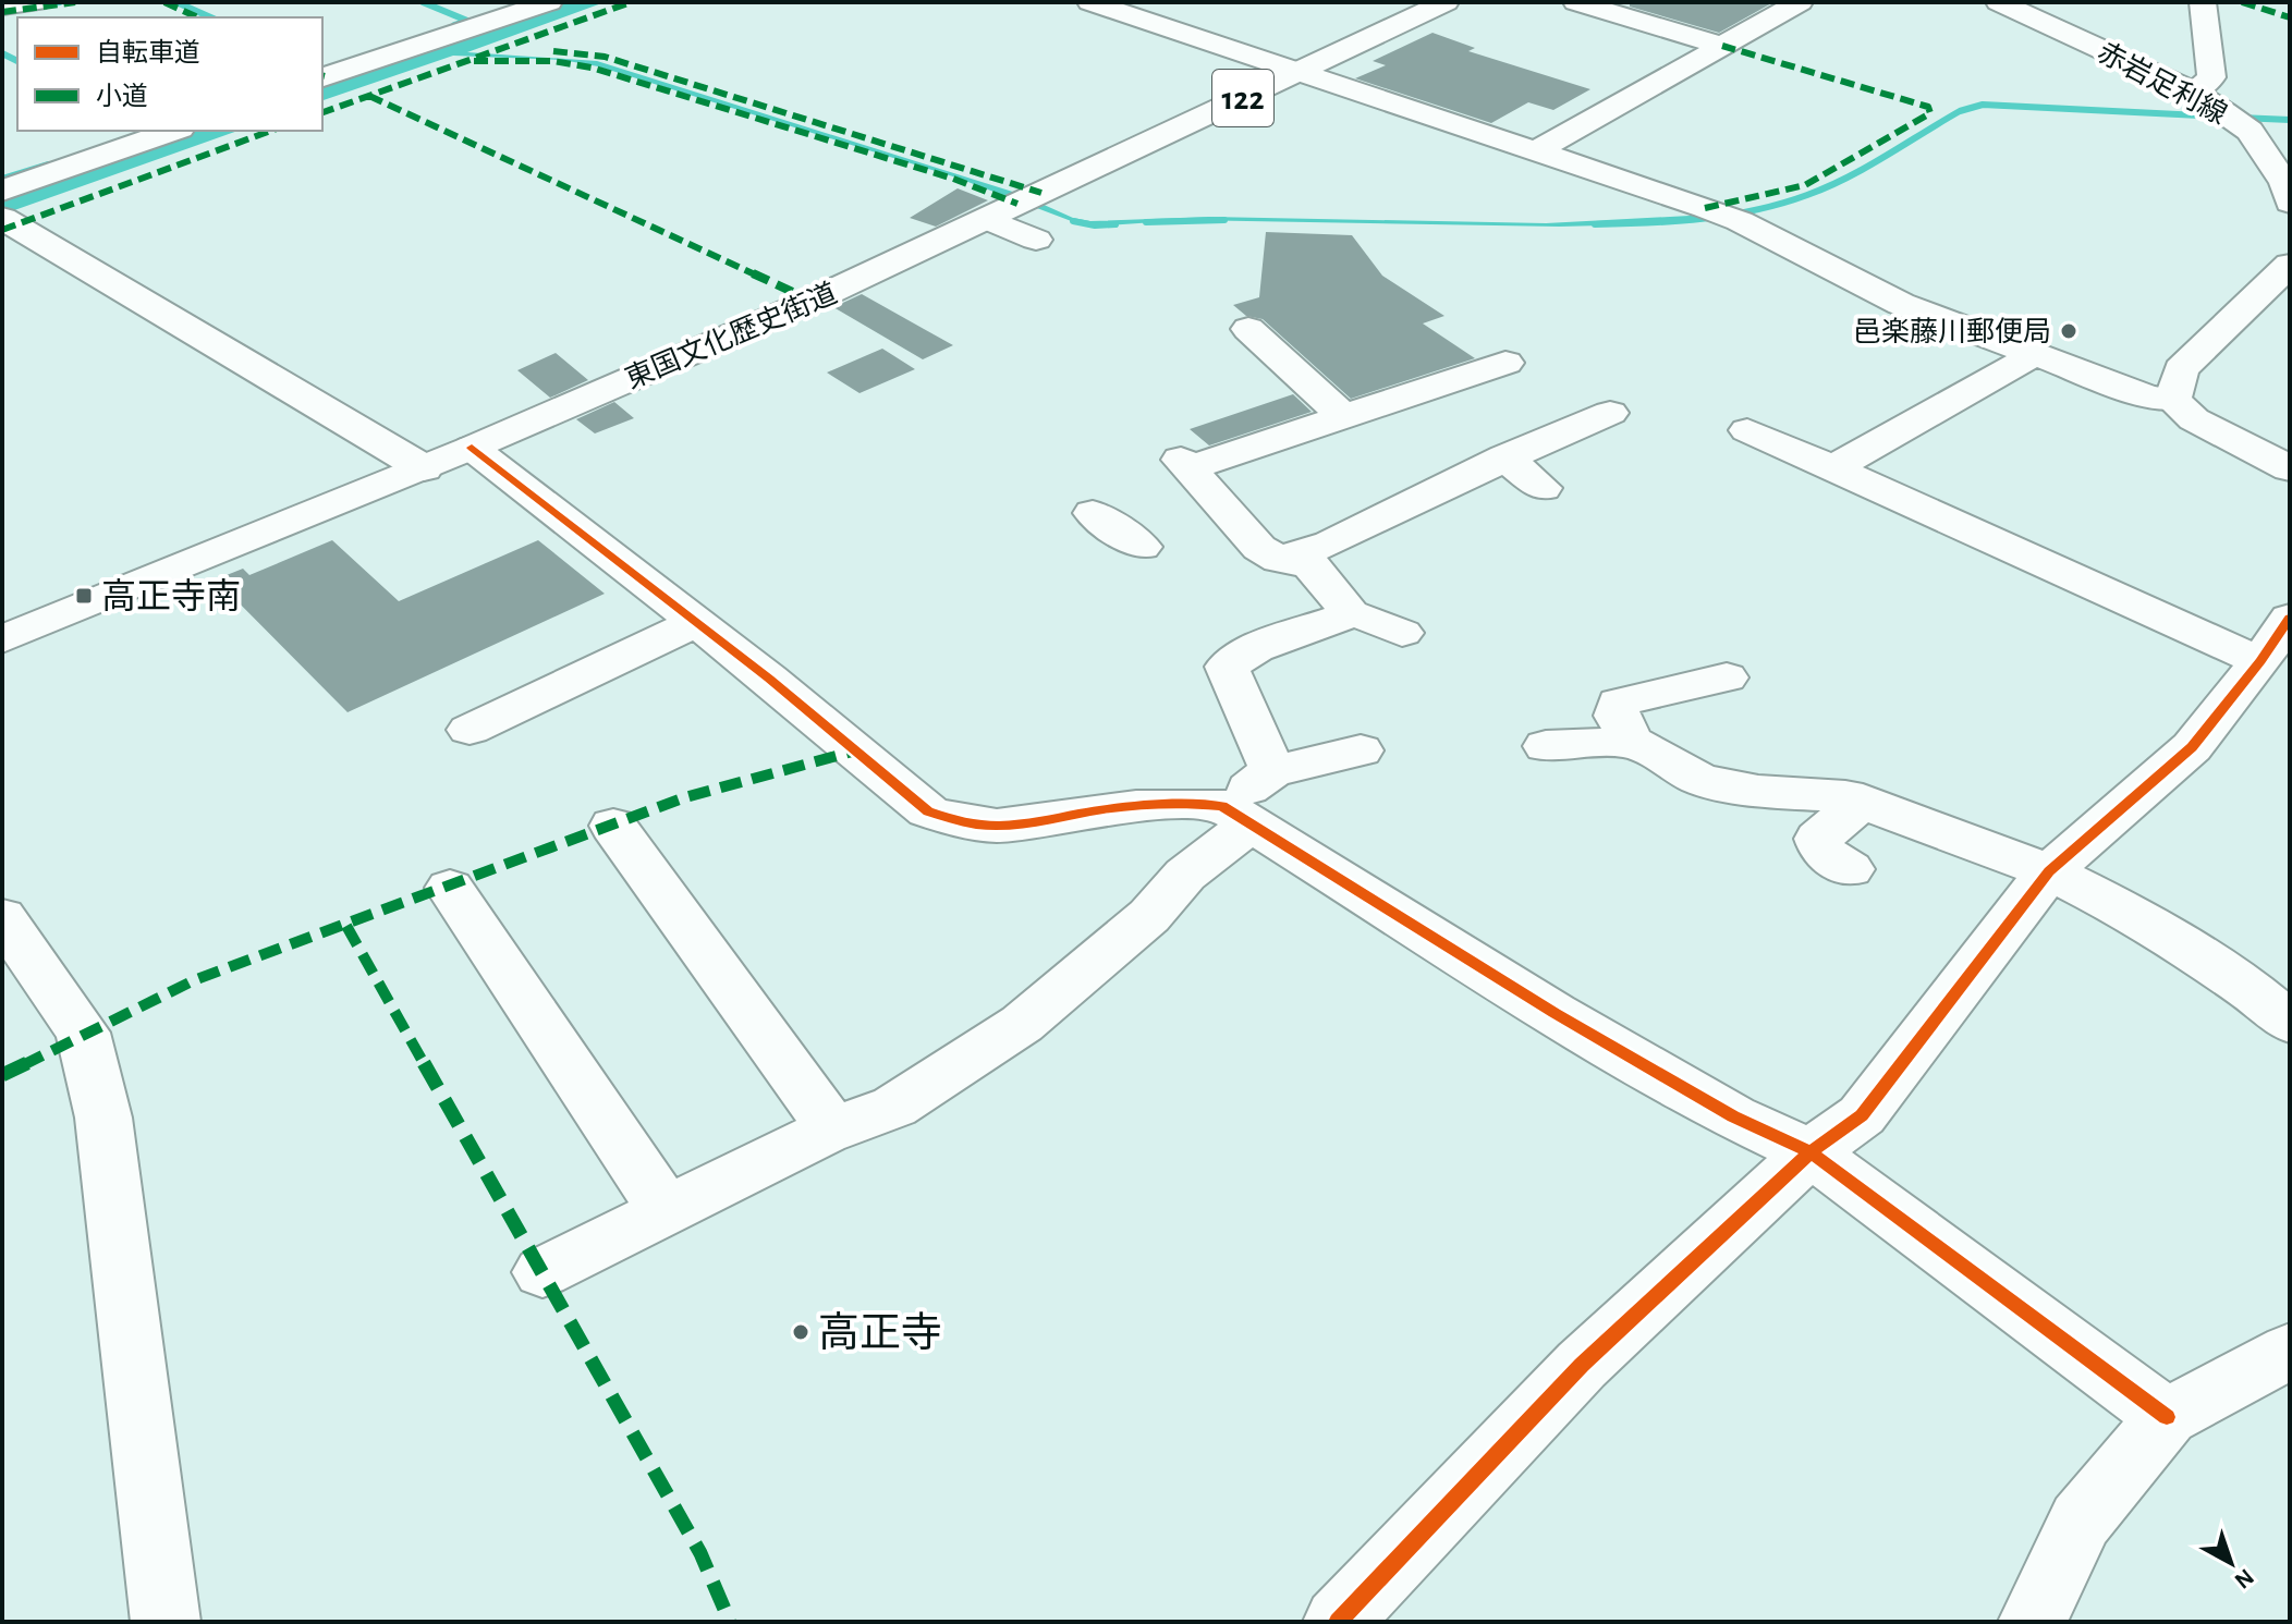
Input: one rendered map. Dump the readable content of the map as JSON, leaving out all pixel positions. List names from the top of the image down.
{
  "streets": {
    "main road": ["赤岩足利線", "122", "東国文化歴史街道"]
  },
  "places": {
    "other": ["邑楽藤川郵便局", "高正寺"],
    "transit": ["高正寺南"]
  },
  "legend": ["自転車道", "小道"],
  "north": "bottom right"
}
